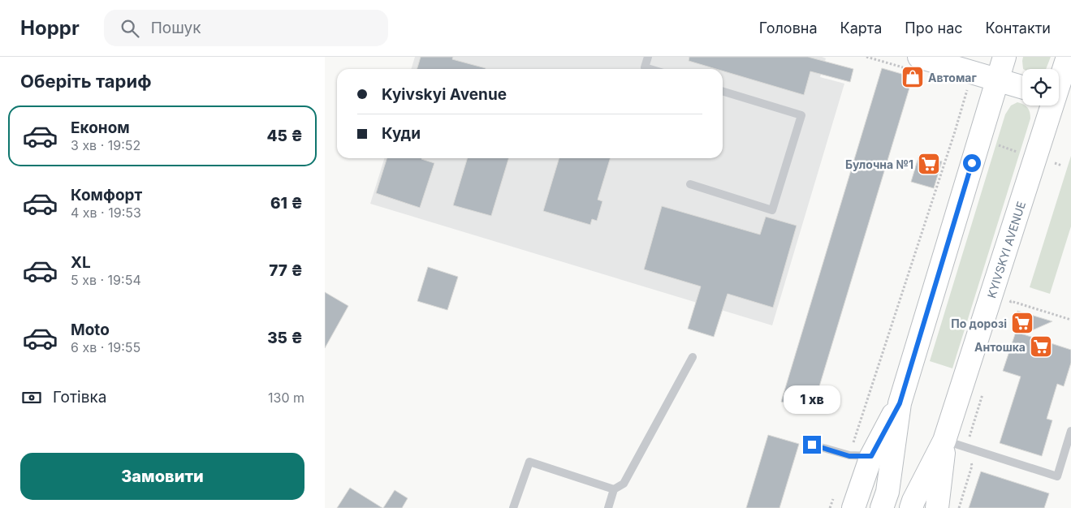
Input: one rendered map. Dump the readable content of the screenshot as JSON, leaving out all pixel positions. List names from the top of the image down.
{
  "streets": {
    "main road": ["KYIVSKYI AVENUE"]
  },
  "places": {
    "shop": ["Автомаг"],
    "supermarket": ["Булочна №1", "По дорозі", "Антошка"]
  },
  "page": {
    "header": "Hoppr",
    "search": "Пошук",
    "nav": [
      "Головна",
      "Карта",
      "Про нас",
      "Контакти"
    ],
    "heading": "Оберіть тариф",
    "banner": ["Kyivskyi Avenue", "Куди"],
    "list": [
      {
        "name": "Економ",
        "note": "3 хв · 19:52",
        "value": "45 ₴"
      },
      {
        "name": "Комфорт",
        "note": "4 хв · 19:53",
        "value": "61 ₴"
      },
      {
        "name": "XL",
        "note": "5 хв · 19:54",
        "value": "77 ₴"
      },
      {
        "name": "Moto",
        "note": "6 хв · 19:55",
        "value": "35 ₴"
      }
    ],
    "pay": ["Готівка", "130 m"],
    "bubble": "1 хв",
    "buttons": "Замовити"
  }
}
